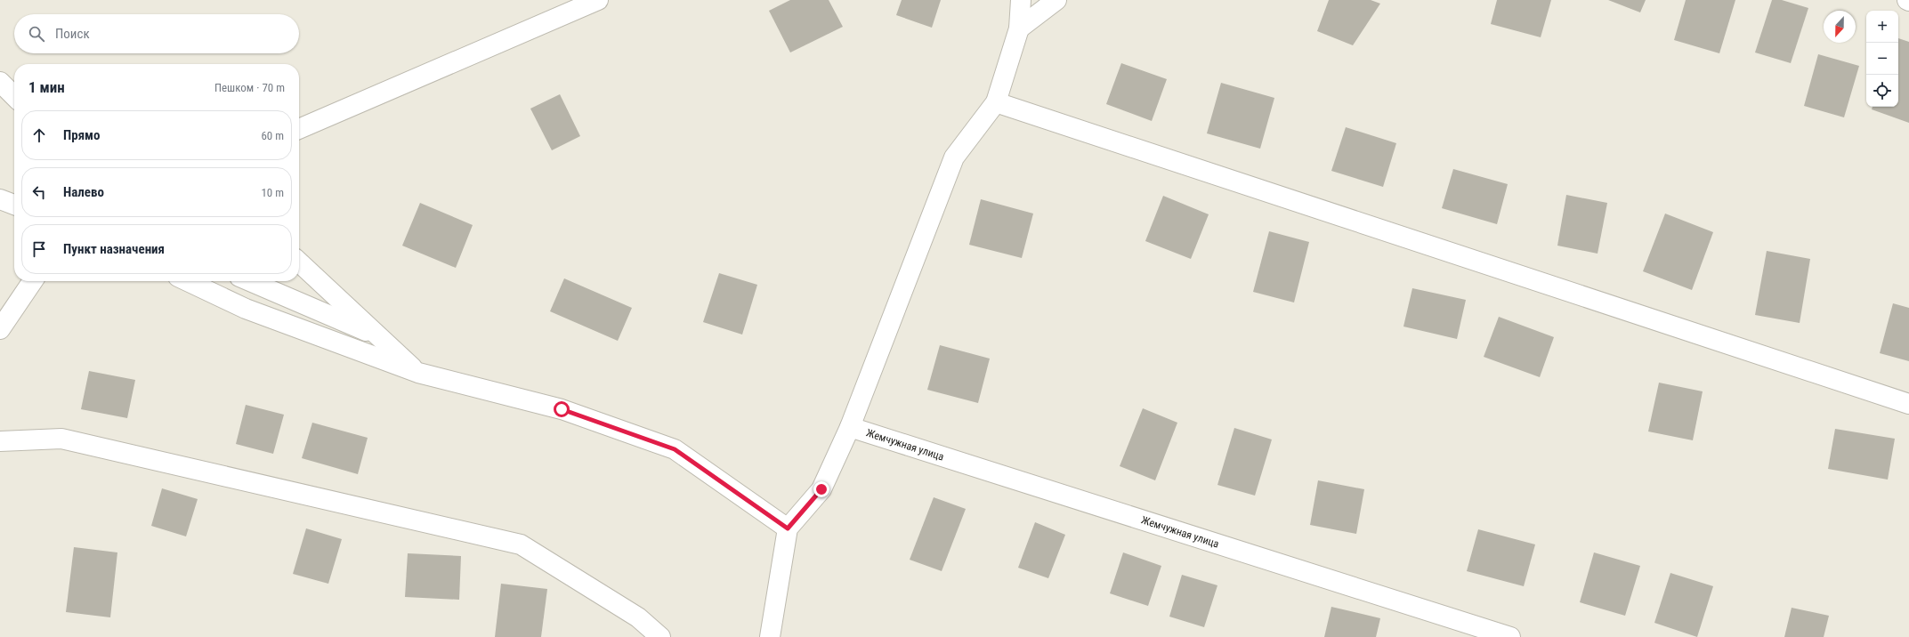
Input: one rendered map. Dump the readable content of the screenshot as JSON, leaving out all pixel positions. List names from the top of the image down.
{
  "streets": {
    "street": ["Жемчужная улица"]
  },
  "north": "bottom",
  "page": {
    "map_buttons": ["+", "−"],
    "search": "Поиск",
    "heading": ["1 мин", "Пешком · 70 m"],
    "list": [
      ["Прямо", "60 m"],
      ["Налево", "10 m"],
      "Пункт назначения"
    ]
  }
}
